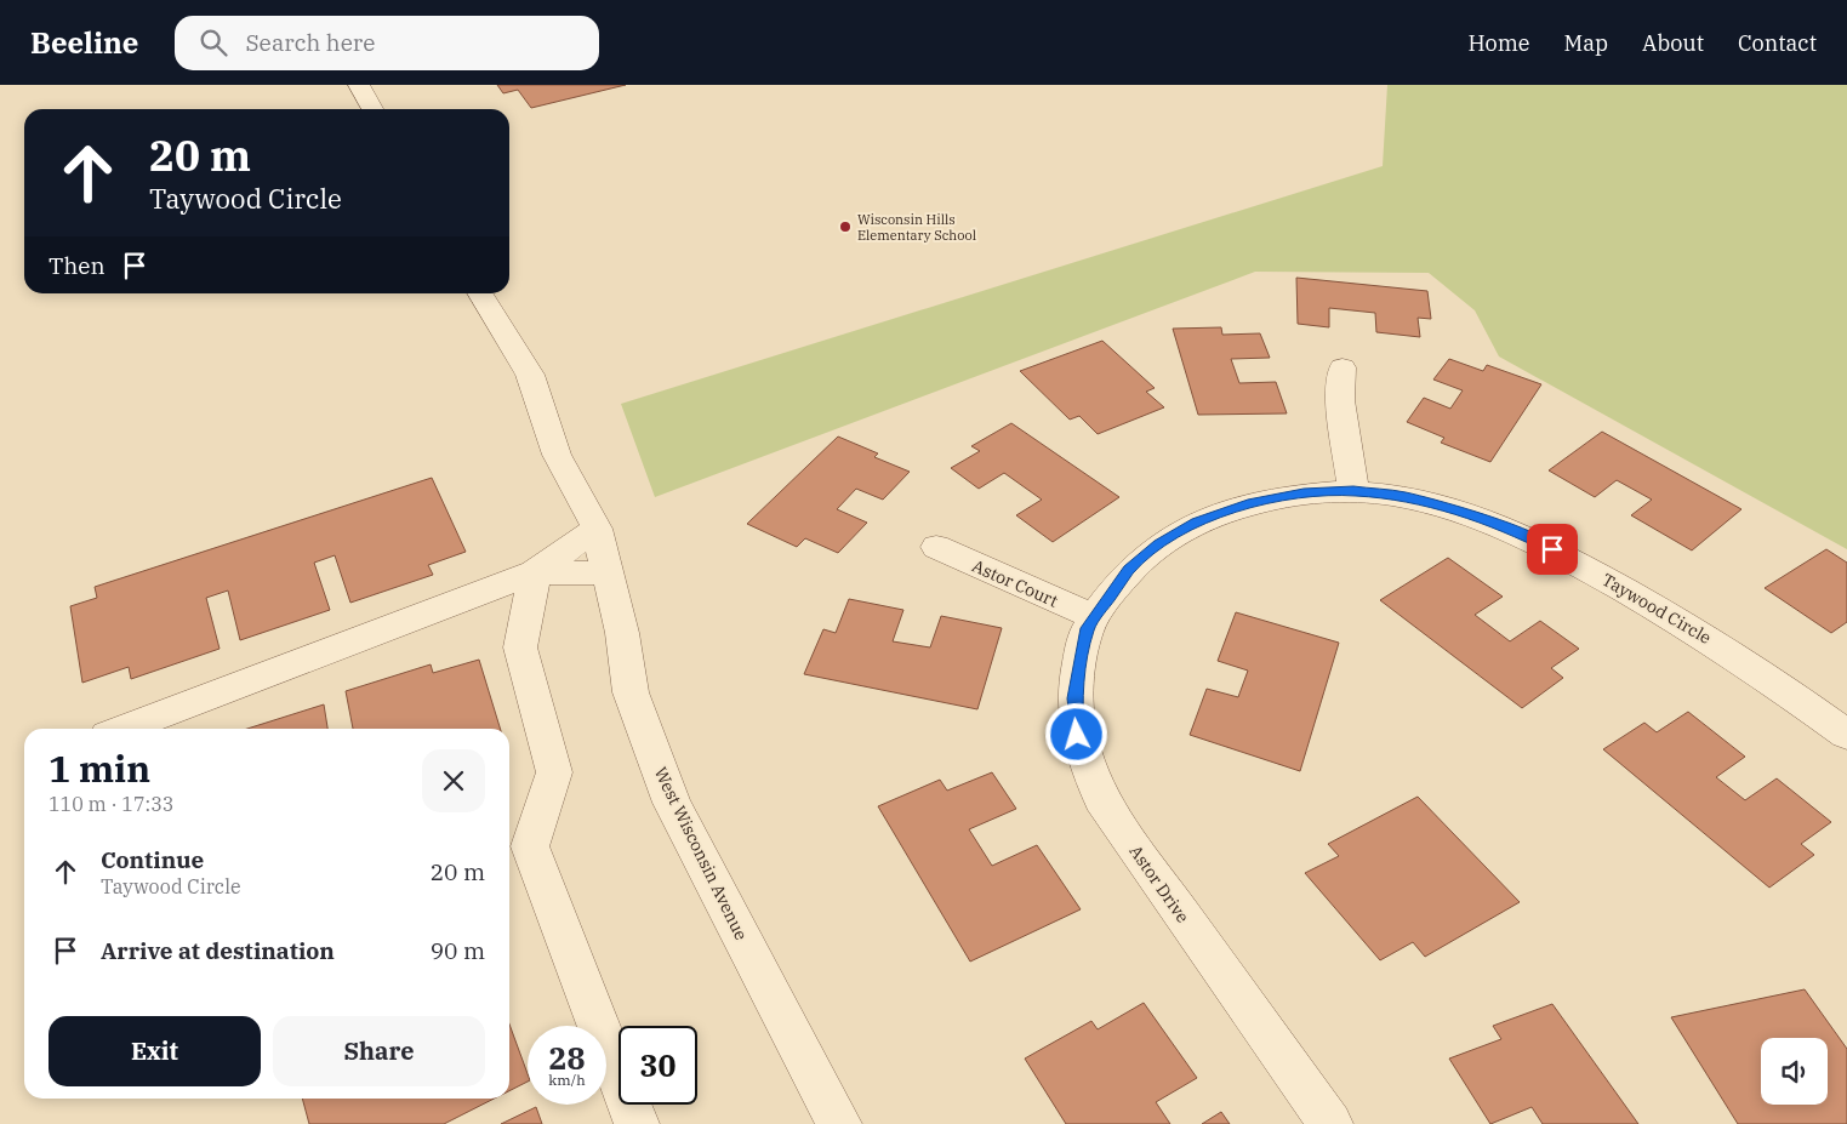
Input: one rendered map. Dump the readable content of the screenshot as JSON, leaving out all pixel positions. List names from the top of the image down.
{
  "streets": {
    "street": [
      "Astor Court",
      "Taywood Circle",
      "West Wisconsin Avenue",
      "Astor Drive"
    ]
  },
  "crossings": [
    ["Astor Court", "Taywood Circle"],
    ["Astor Court", "Astor Drive"],
    ["Taywood Circle", "Astor Drive"]
  ],
  "places": ["Wisconsin Hills Elementary School"],
  "page": {
    "header": "Beeline",
    "search": "Search here",
    "nav": [
      "Home",
      "Map",
      "About",
      "Contact"
    ],
    "turn": ["20 m", "Taywood Circle"],
    "then": "Then",
    "heading": ["1 min", "110 m · 17:33"],
    "list": [
      {
        "name": "Continue",
        "note": "Taywood Circle",
        "value": "20 m"
      },
      {
        "name": "Arrive at destination",
        "value": "90 m"
      }
    ],
    "buttons": ["Exit", "Share"],
    "speed": "28 km/h",
    "limit": "30"
  }
}
